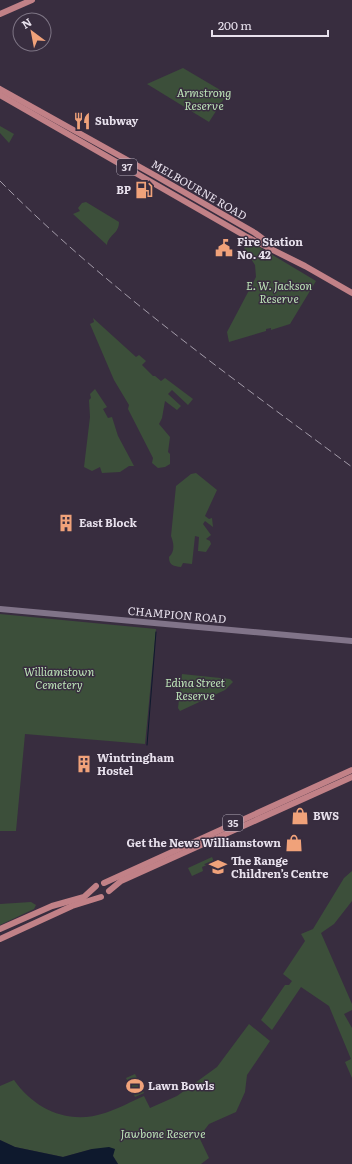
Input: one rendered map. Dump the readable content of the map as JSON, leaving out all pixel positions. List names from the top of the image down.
{
  "streets": {
    "main road": ["37", "MELBOURNE ROAD", "35"],
    "street": ["CHAMPION ROAD"]
  },
  "parks": [
    "Armstrong Reserve",
    "E. W. Jackson Reserve",
    "Williamstown Cemetery",
    "Edina Street Reserve",
    "Jawbone Reserve"
  ],
  "places": {
    "restaurant": ["Subway"],
    "fuel station": ["BP"],
    "public building": ["Fire Station No. 42"],
    "building": ["East Block", "Wintringham Hostel"],
    "shop": ["BWS", "Get the News Williamstown"],
    "school or university": ["The Range Children’s Centre"],
    "sports": ["Lawn Bowls"]
  },
  "scale_bar": "200 m",
  "north": "top left"
}
